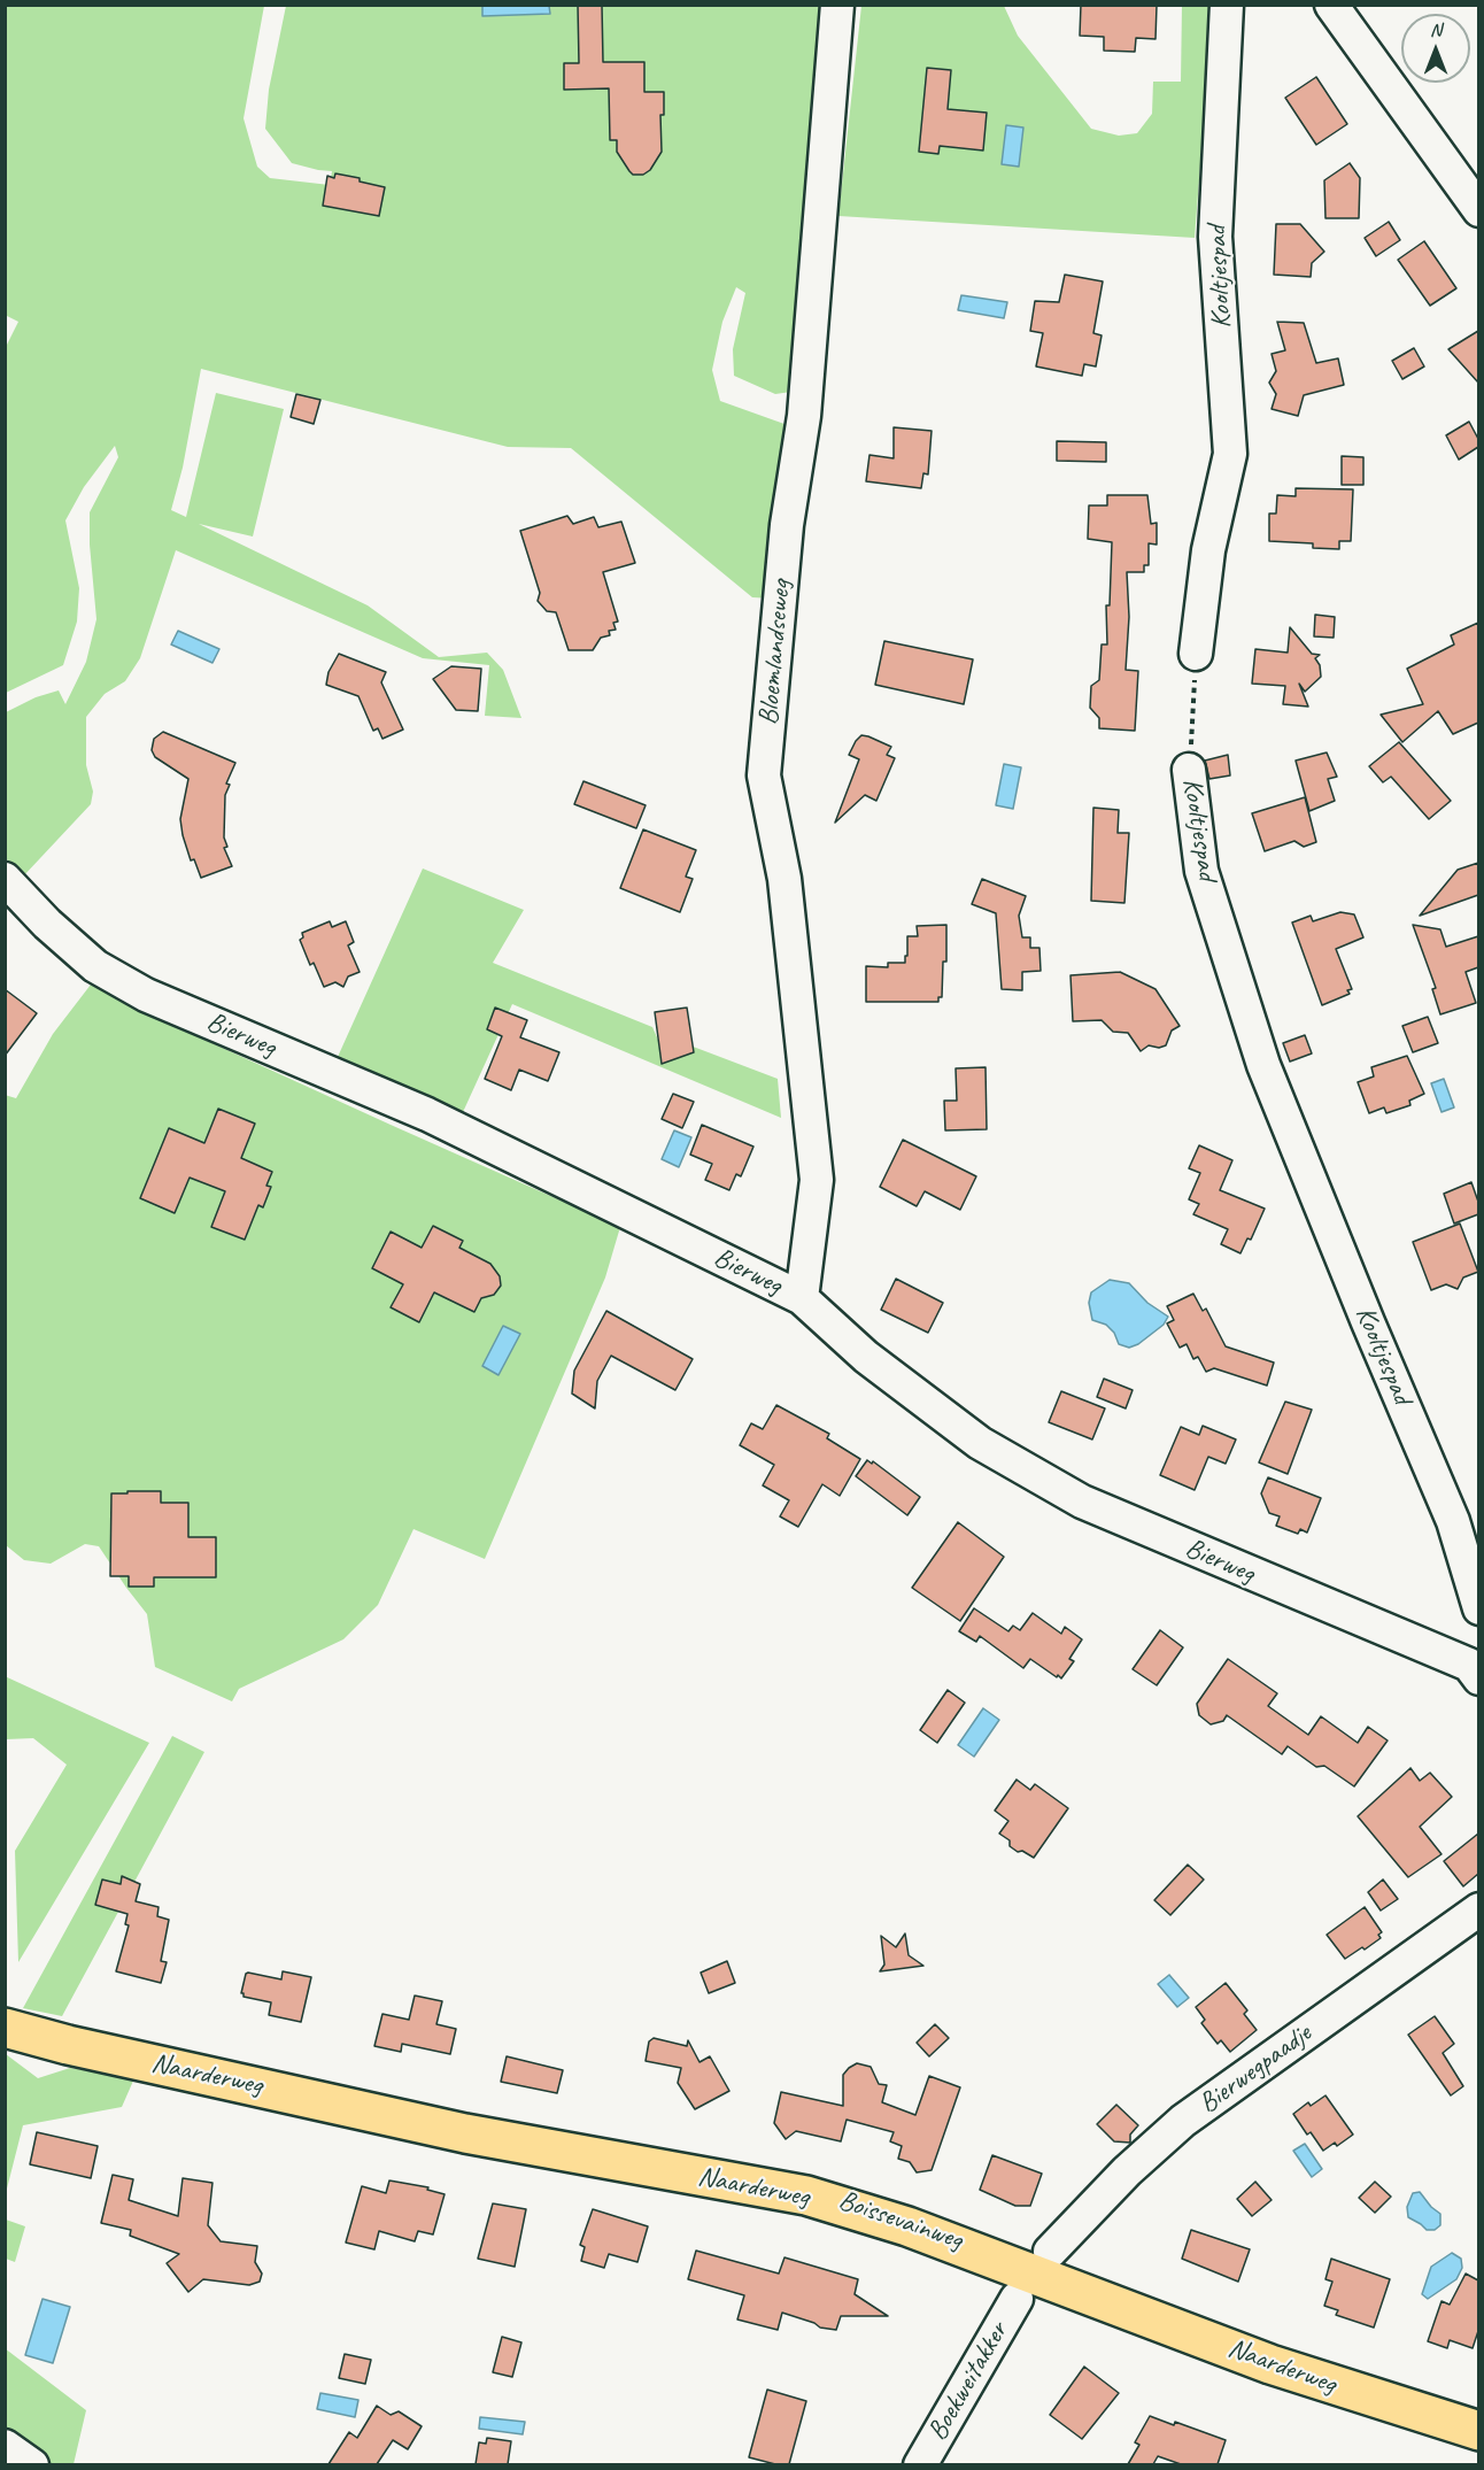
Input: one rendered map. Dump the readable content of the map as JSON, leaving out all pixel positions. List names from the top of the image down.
{
  "streets": {
    "main road": ["Naarderweg"],
    "street": [
      "Kooltjespad",
      "Bloemlandseweg",
      "Bierweg",
      "Bierwegpaadje",
      "Boekweitakker"
    ]
  },
  "crossings": [
    ["Bloemlandseweg", "Bierweg"]
  ],
  "north": "top"
}
